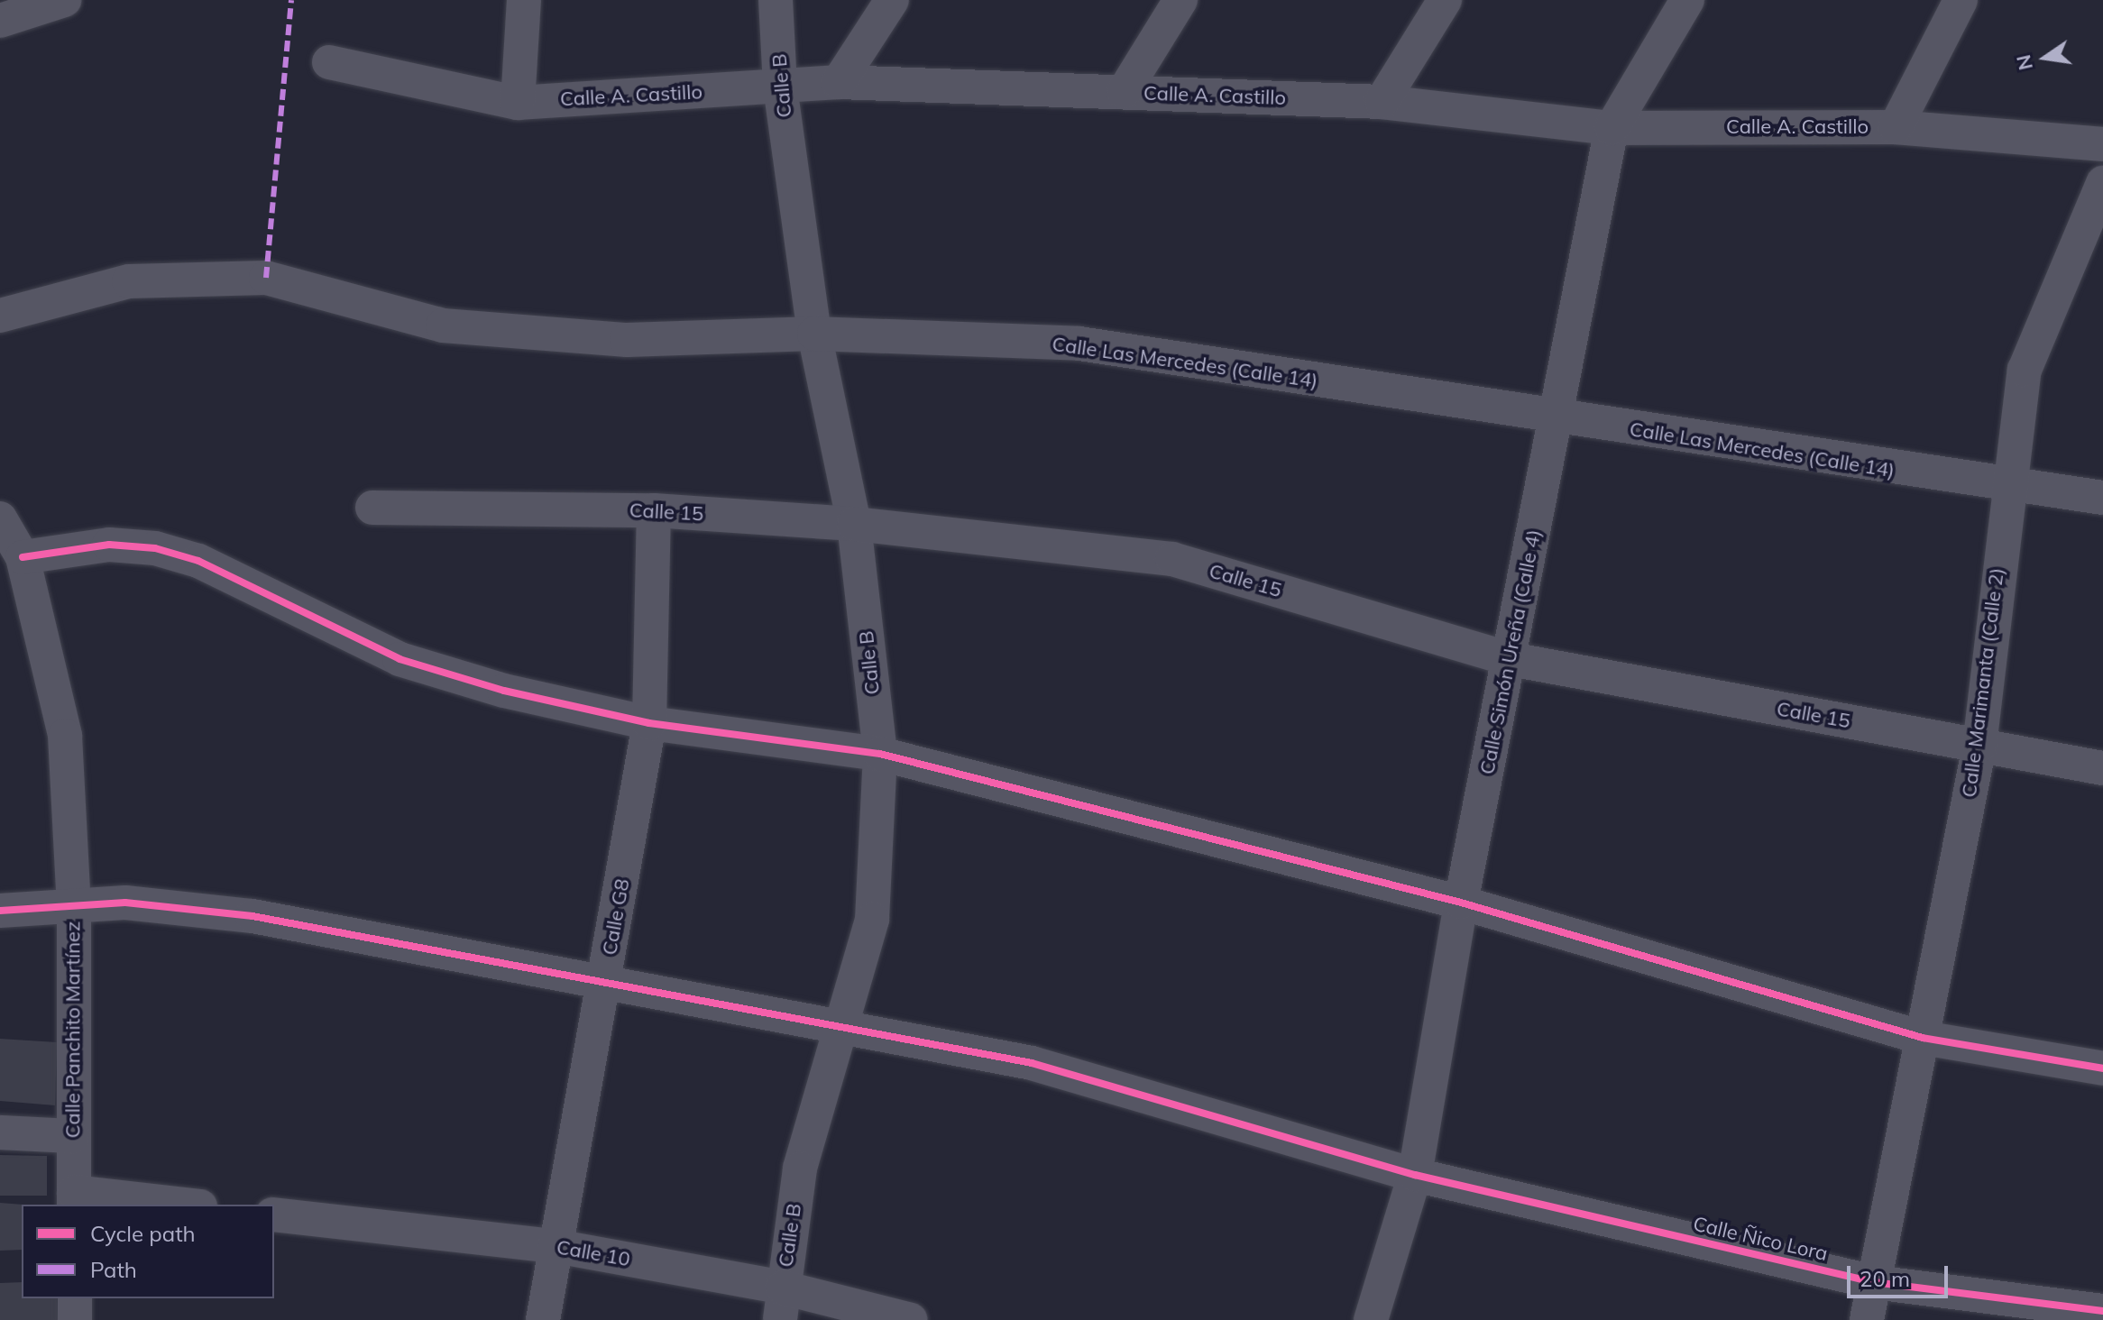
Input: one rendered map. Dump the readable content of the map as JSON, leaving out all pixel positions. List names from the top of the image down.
{
  "streets": {
    "street": [
      "Calle B",
      "Calle A. Castillo",
      "Calle Las Mercedes (Calle 14)",
      "Calle 15",
      "Calle Simón Ureña (Calle 4)",
      "Calle Marimanta (Calle 2)",
      "Calle G8",
      "Calle Panchito Martínez",
      "Calle Ñico Lora",
      "Calle 10"
    ]
  },
  "crossings": [
    ["Calle B", "Calle A. Castillo"],
    ["Calle B", "Calle Las Mercedes (Calle 14)"],
    ["Calle B", "Calle 15"],
    ["Calle B", "Calle Ñico Lora"],
    ["Calle B", "Calle 10"],
    ["Calle A. Castillo", "Calle Simón Ureña (Calle 4)"],
    ["Calle Las Mercedes (Calle 14)", "Calle Simón Ureña (Calle 4)"],
    ["Calle Las Mercedes (Calle 14)", "Calle Marimanta (Calle 2)"],
    ["Calle 15", "Calle Simón Ureña (Calle 4)"],
    ["Calle 15", "Calle Marimanta (Calle 2)"],
    ["Calle 15", "Calle G8"],
    ["Calle Simón Ureña (Calle 4)", "Calle Ñico Lora"],
    ["Calle Marimanta (Calle 2)", "Calle Ñico Lora"],
    ["Calle G8", "Calle Ñico Lora"],
    ["Calle G8", "Calle 10"],
    ["Calle Panchito Martínez", "Calle Ñico Lora"]
  ],
  "legend": ["Cycle path", "Path"],
  "scale_bar": "20 m",
  "north": "left"
}
